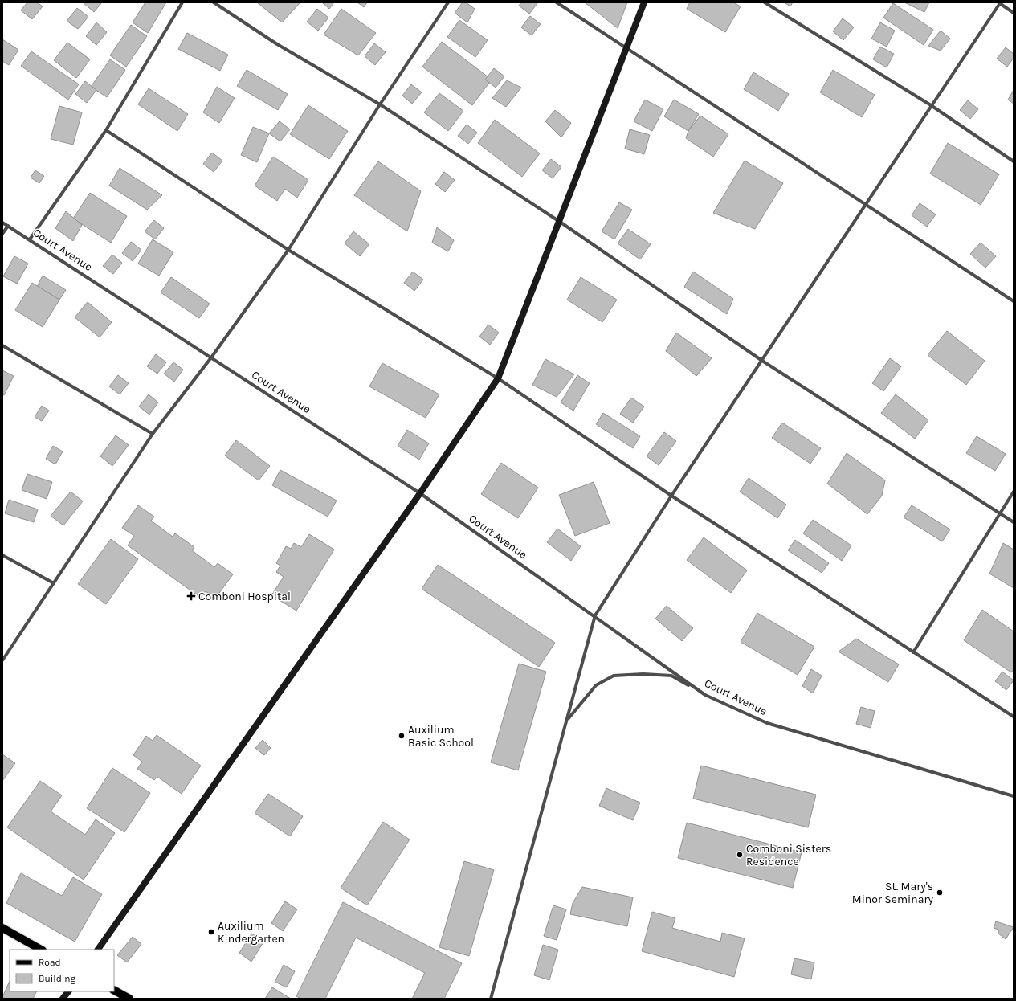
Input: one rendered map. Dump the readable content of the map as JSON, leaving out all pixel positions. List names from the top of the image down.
{
  "streets": {
    "street": ["Court Avenue"]
  },
  "places": {
    "health": ["Comboni Hospital"],
    "other": [
      "Auxilium Basic School",
      "Comboni Sisters Residence",
      "St. Mary's Minor Seminary",
      "Auxilium Kindergarten"
    ]
  },
  "legend": ["Road", "Building"]
}
